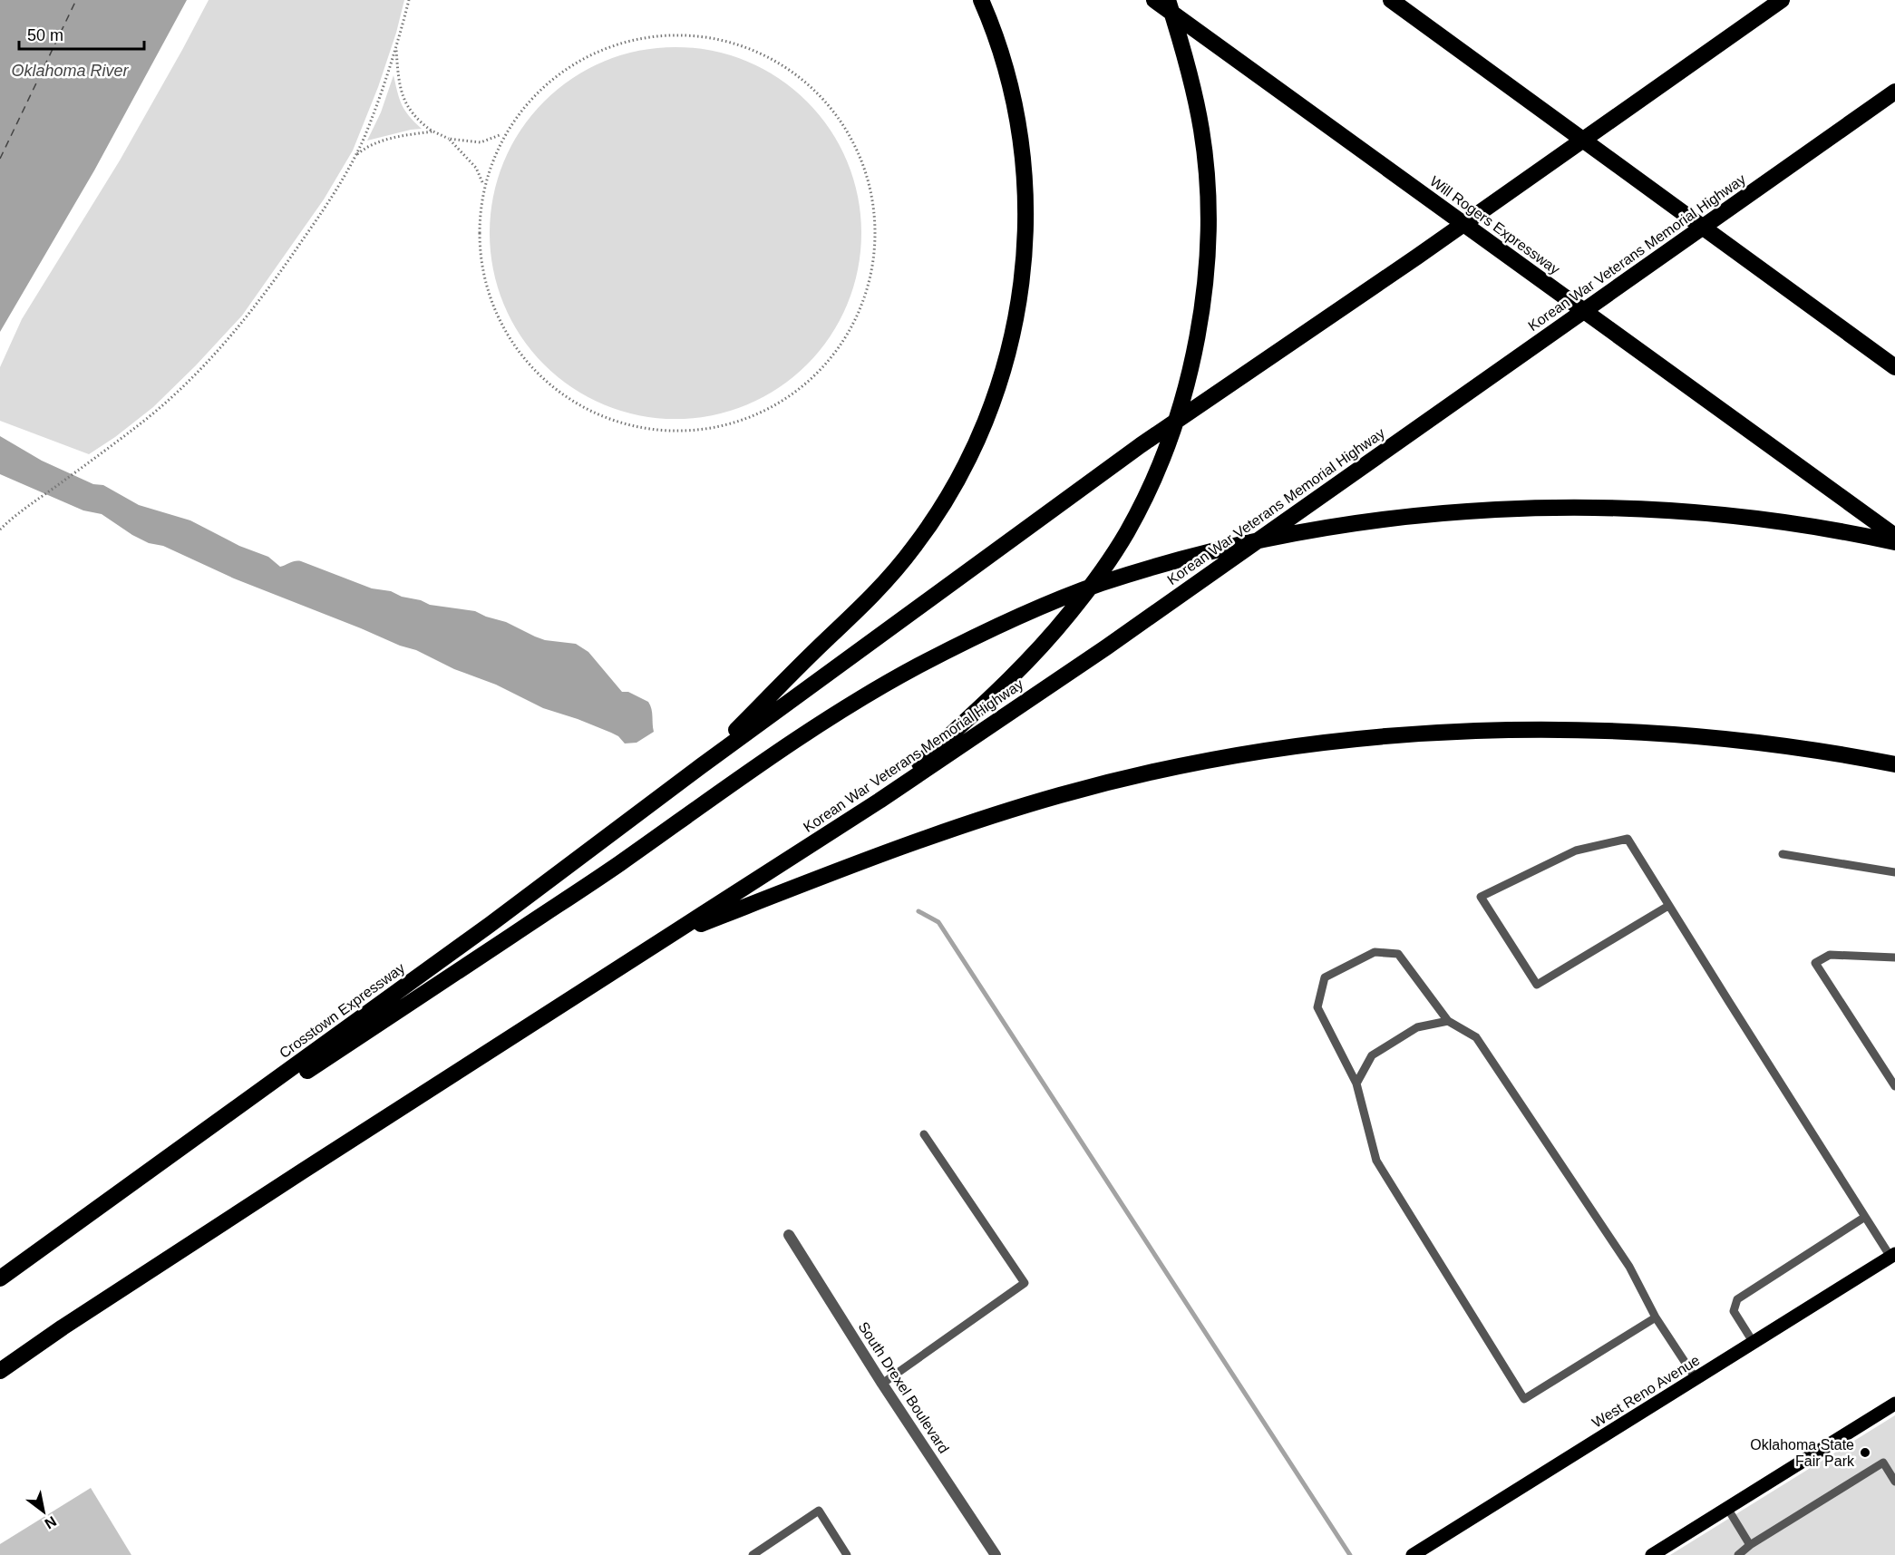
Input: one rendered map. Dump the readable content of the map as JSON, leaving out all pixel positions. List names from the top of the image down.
{
  "streets": {
    "highway": ["Will Rogers Expressway", "Korean War Veterans Memorial Highway", "Crosstown Expressway"],
    "main road": ["West Reno Avenue"],
    "street": ["South Drexel Boulevard"]
  },
  "water": ["Oklahoma River"],
  "places": ["Oklahoma State Fair Park"],
  "scale_bar": "50 m",
  "north": "bottom right"
}
